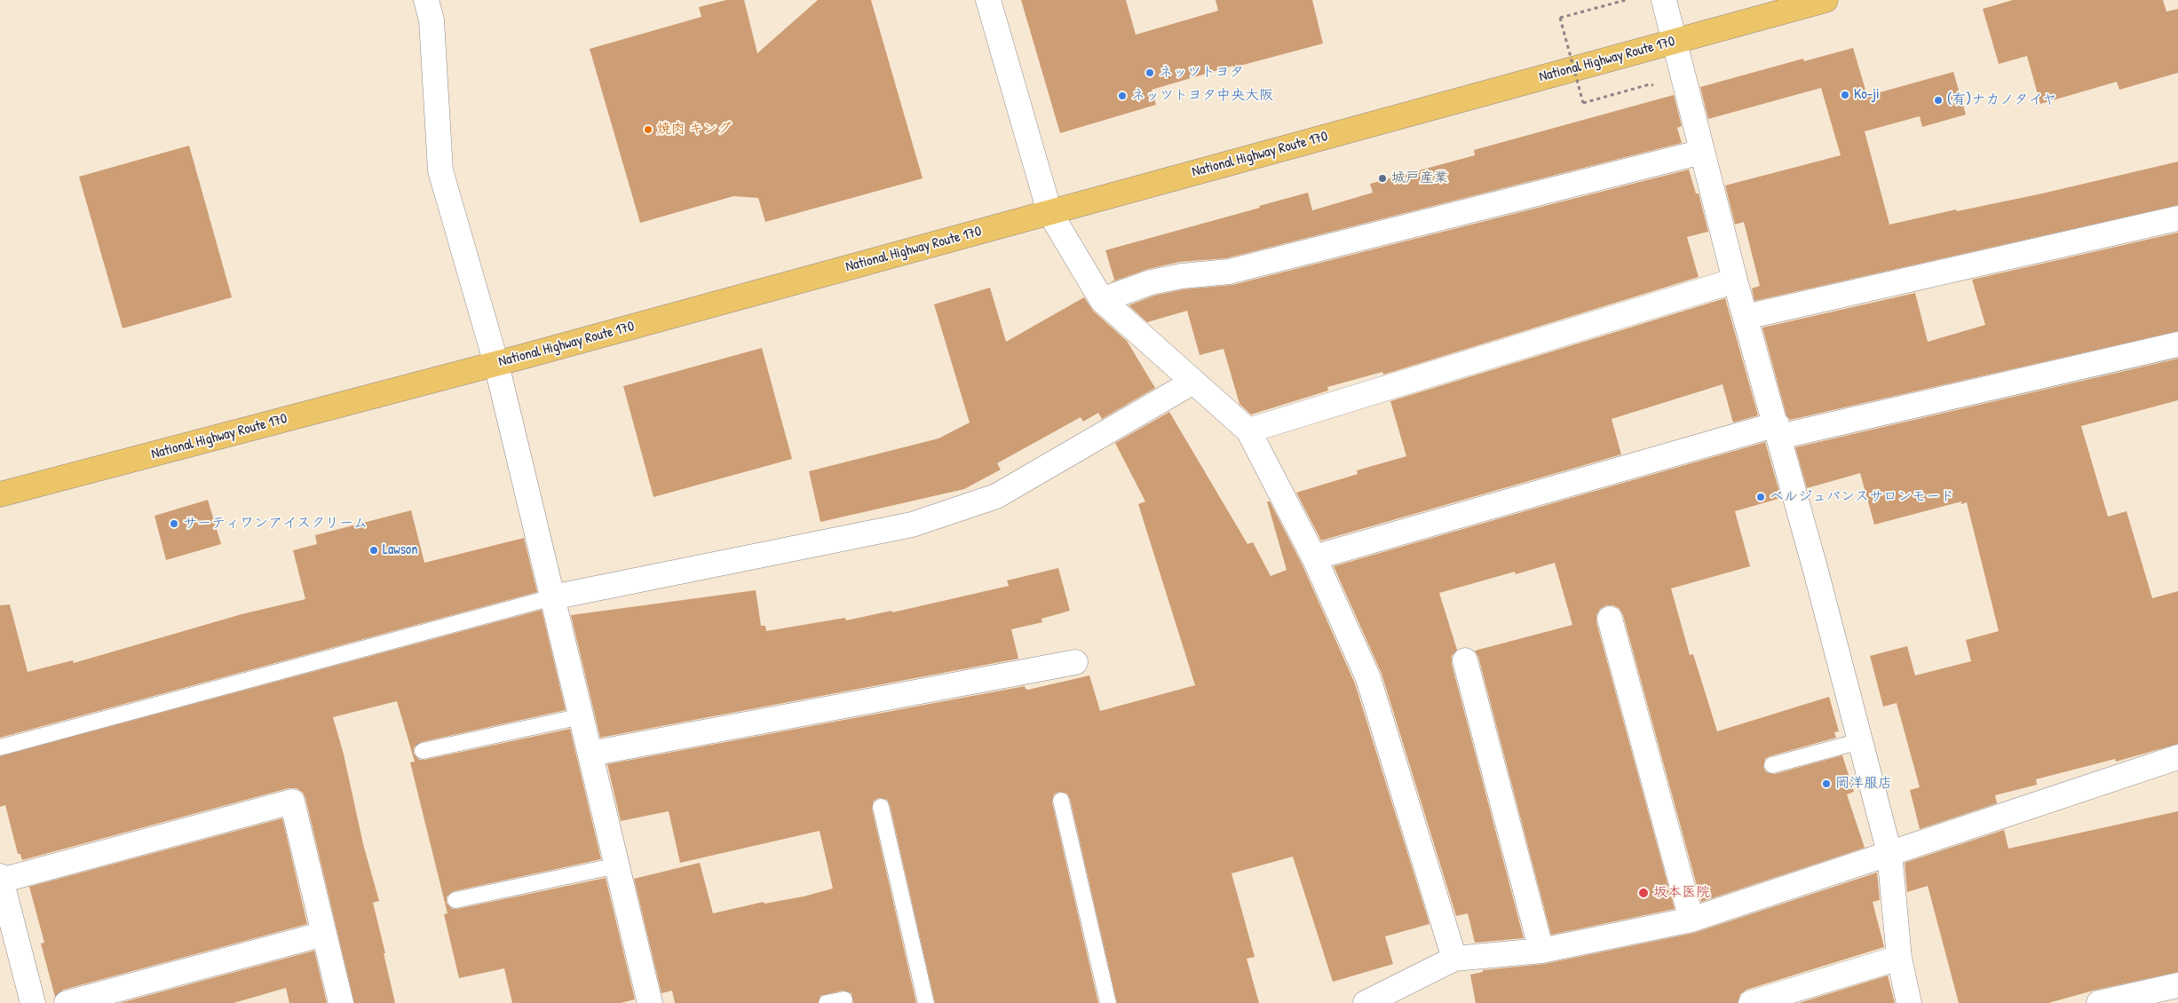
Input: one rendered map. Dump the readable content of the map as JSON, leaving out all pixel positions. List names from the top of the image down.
{
  "streets": {
    "highway": ["National Highway Route 170"]
  },
  "places": [
    "ネッツトヨタ",
    "Ko-ji",
    "ネッツトヨタ中央大阪",
    "(有)ナカノタイヤ",
    "焼肉 キング",
    "城戸産業",
    "ベルジュバンスサロンモード",
    "サーティワンアイスクリーム",
    "Lawson",
    "岡洋服店",
    "坂本医院"
  ]
}
